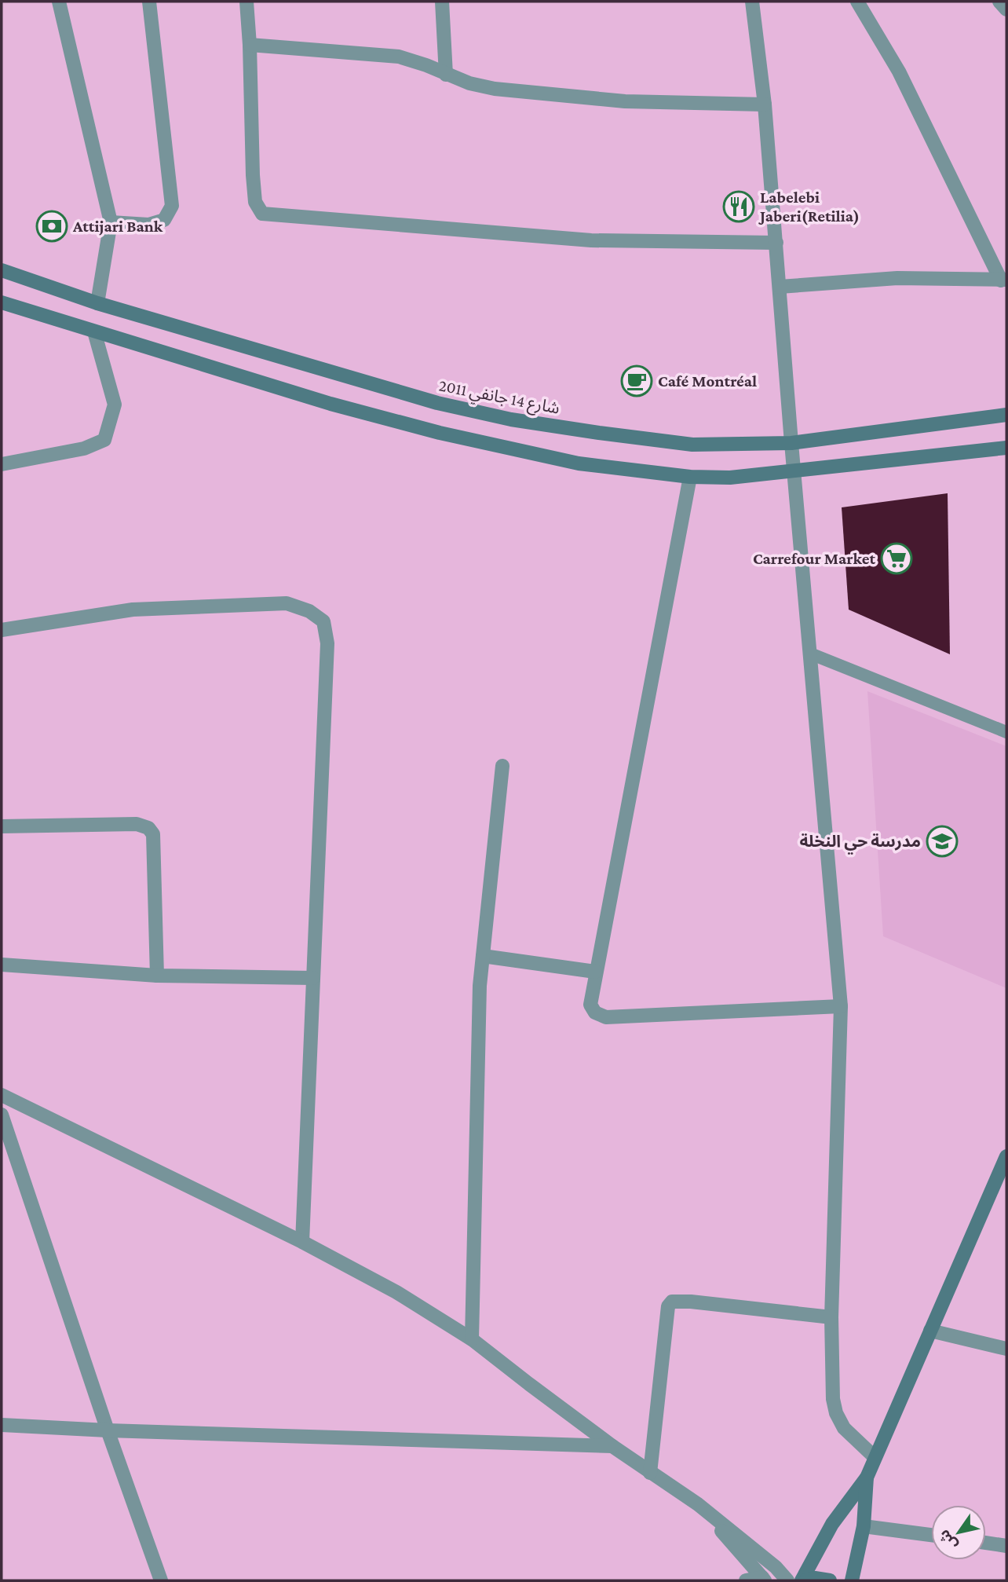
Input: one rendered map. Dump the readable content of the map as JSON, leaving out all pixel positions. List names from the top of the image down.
{
  "streets": {
    "main road": ["شارع 14 جانفي 2011"]
  },
  "places": {
    "restaurant": ["Labelebi Jaberi(Retilia)"],
    "bank": ["Attijari Bank"],
    "cafe": ["Café Montréal"],
    "supermarket": ["Carrefour Market"],
    "school or university": ["مدرسة حي النخلة"]
  },
  "north": "bottom left"
}
